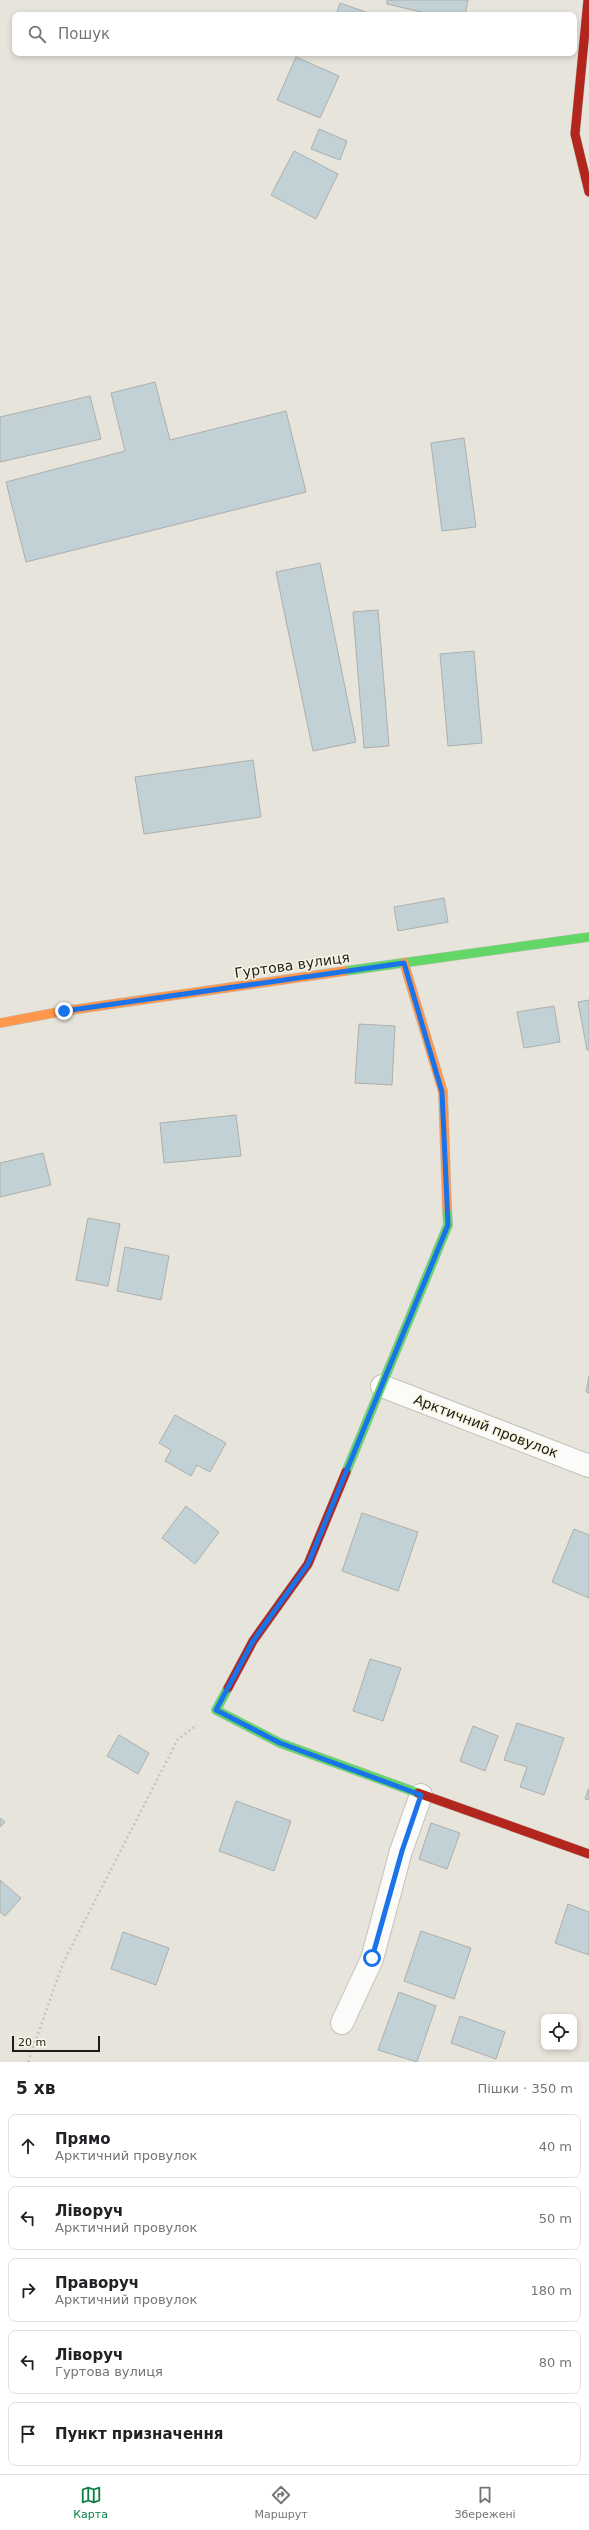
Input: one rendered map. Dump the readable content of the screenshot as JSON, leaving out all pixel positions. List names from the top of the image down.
{
  "streets": {
    "street": ["Гуртова вулиця", "Арктичний провулок"]
  },
  "scale_bar": "20 m",
  "page": {
    "search": "Пошук",
    "scale": "20 m",
    "heading": ["5 хв", "Пішки · 350 m"],
    "list": [
      ["Прямо", "Арктичний провулок", "40 m"],
      ["Ліворуч", "Арктичний провулок", "50 m"],
      ["Праворуч", "Арктичний провулок", "180 m"],
      ["Ліворуч", "Гуртова вулиця", "80 m"],
      "Пункт призначення"
    ],
    "nav": ["Карта", "Маршрут", "Збережені"]
  }
}
